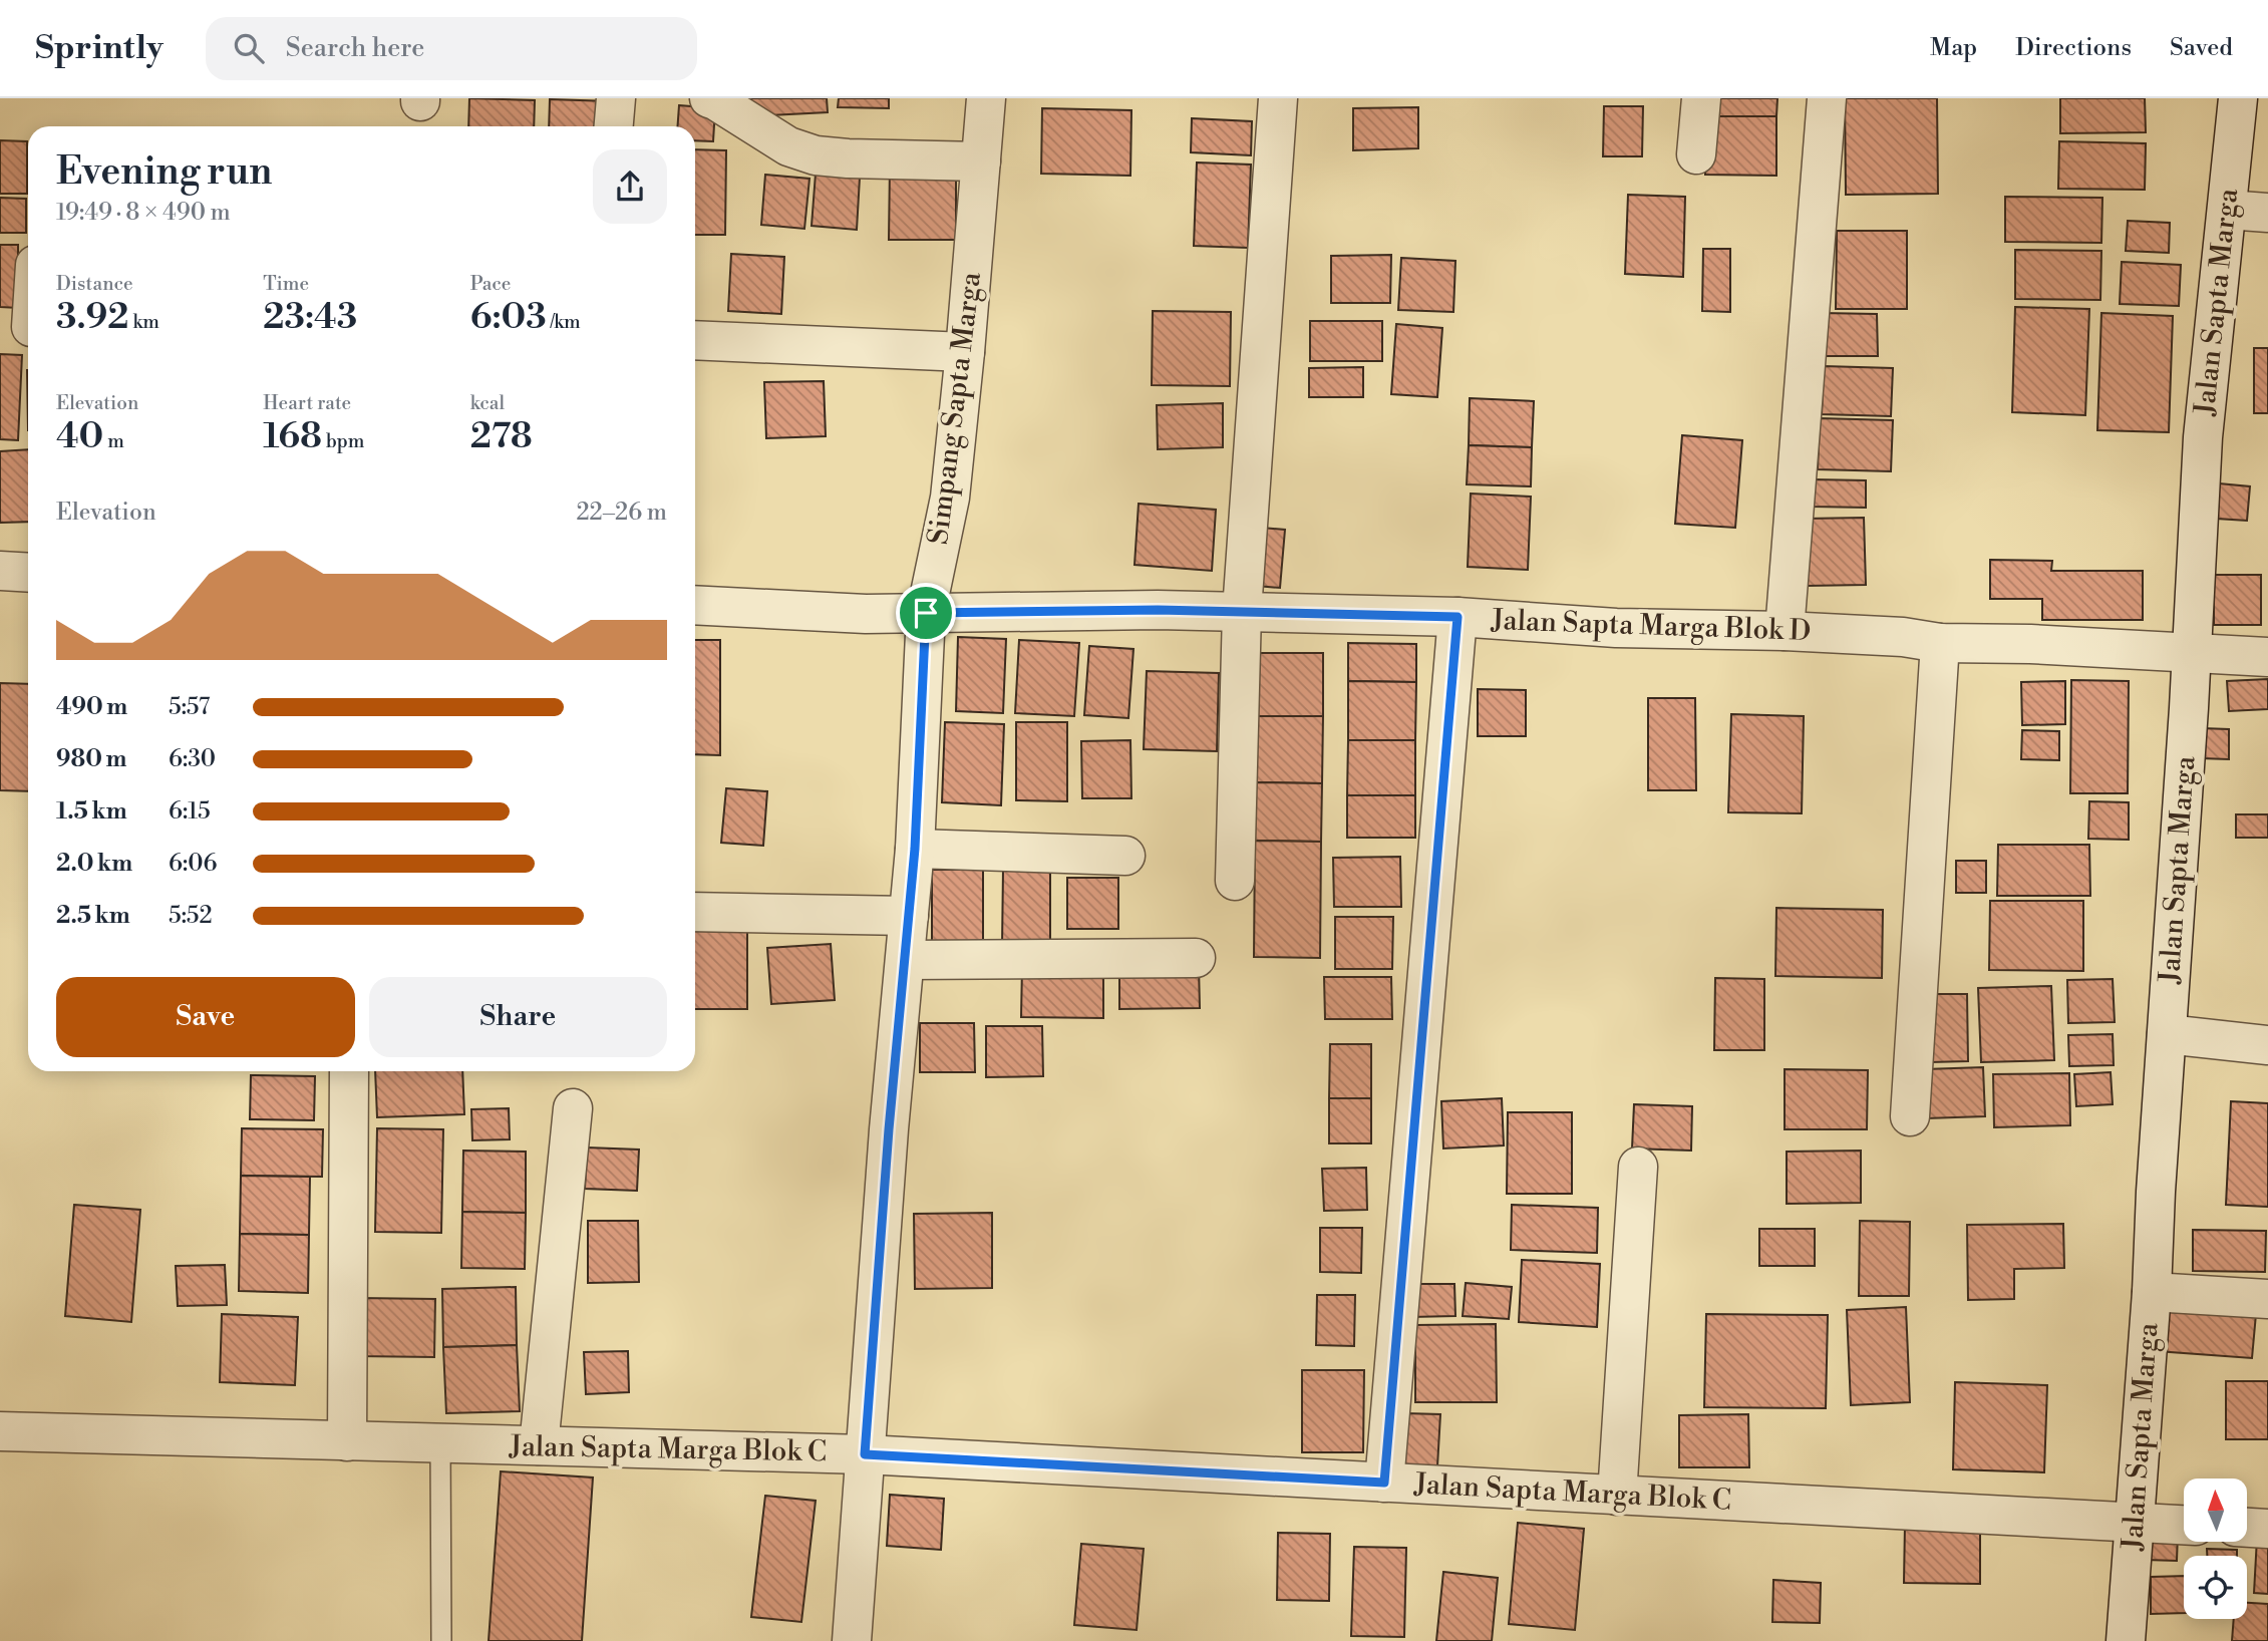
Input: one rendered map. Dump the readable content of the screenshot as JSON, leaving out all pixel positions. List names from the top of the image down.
{
  "streets": {
    "street": [
      "Jalan Sapta Marga",
      "Simpang Sapta Marga",
      "Jalan Sapta Marga Blok D",
      "Jalan Sapta Marga Blok C"
    ]
  },
  "crossings": [
    ["Jalan Sapta Marga", "Jalan Sapta Marga Blok D"],
    ["Jalan Sapta Marga", "Jalan Sapta Marga Blok C"],
    ["Simpang Sapta Marga", "Jalan Sapta Marga Blok D"],
    ["Simpang Sapta Marga", "Jalan Sapta Marga Blok C"]
  ],
  "north": "top",
  "page": {
    "header": "Sprintly",
    "search": "Search here",
    "nav": ["Map", "Directions", "Saved"],
    "heading": ["Evening run", "19:49 · 8 × 490 m"],
    "stats": [
      ["Distance", "3.92 km"],
      ["Time", "23:43"],
      ["Pace", "6:03 /km"],
      ["Elevation", "40 m"],
      ["Heart rate", "168 bpm"],
      ["kcal", "278"]
    ],
    "chart": ["Elevation", "22–26 m"],
    "list": [
      {
        "name": "490 m",
        "note": "5:57"
      },
      {
        "name": "980 m",
        "note": "6:30"
      },
      {
        "name": "1.5 km",
        "note": "6:15"
      },
      {
        "name": "2.0 km",
        "note": "6:06"
      },
      {
        "name": "2.5 km",
        "note": "5:52"
      }
    ],
    "buttons": ["Save", "Share"]
  }
}
